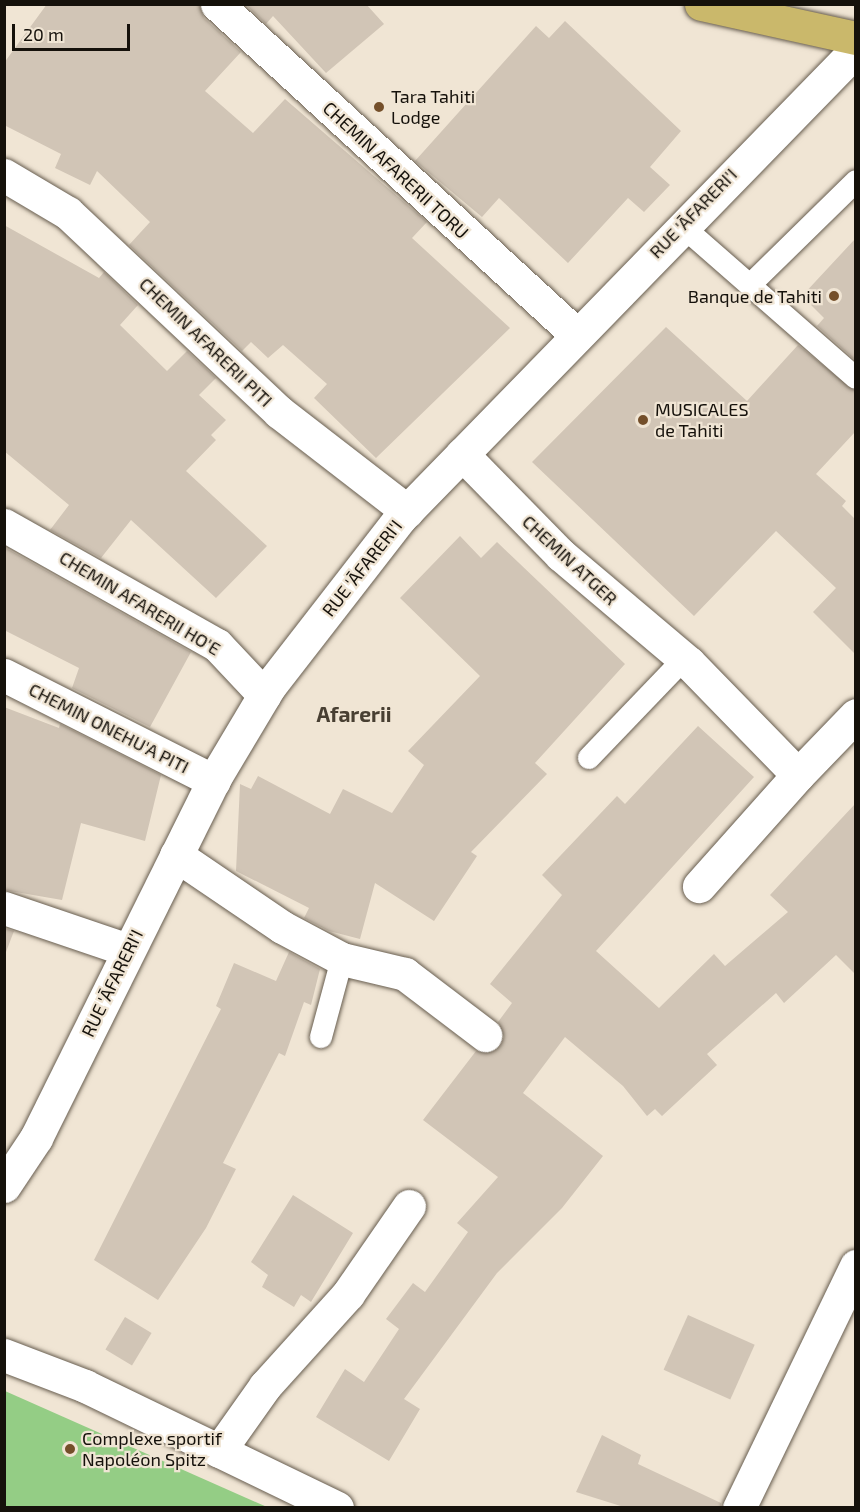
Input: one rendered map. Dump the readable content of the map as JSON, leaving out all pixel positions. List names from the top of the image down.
{
  "streets": {
    "street": [
      "CHEMIN AFARERII TORU",
      "RUE 'ĀFARERI'I",
      "CHEMIN AFARERII PITI",
      "CHEMIN ATGER",
      "CHEMIN AFARERII HO'E",
      "CHEMIN ONEHU'A PITI"
    ]
  },
  "crossings": [
    ["CHEMIN AFARERII TORU", "RUE 'ĀFARERI'I"],
    ["RUE 'ĀFARERI'I", "CHEMIN AFARERII PITI"],
    ["RUE 'ĀFARERI'I", "CHEMIN ATGER"],
    ["RUE 'ĀFARERI'I", "CHEMIN AFARERII HO'E"],
    ["RUE 'ĀFARERI'I", "CHEMIN ONEHU'A PITI"]
  ],
  "districts": ["Afarerii"],
  "places": [
    "Tara Tahiti Lodge",
    "Banque de Tahiti",
    "MUSICALES de Tahiti",
    "Complexe sportif Napoléon Spitz"
  ],
  "scale_bar": "20 m"
}
